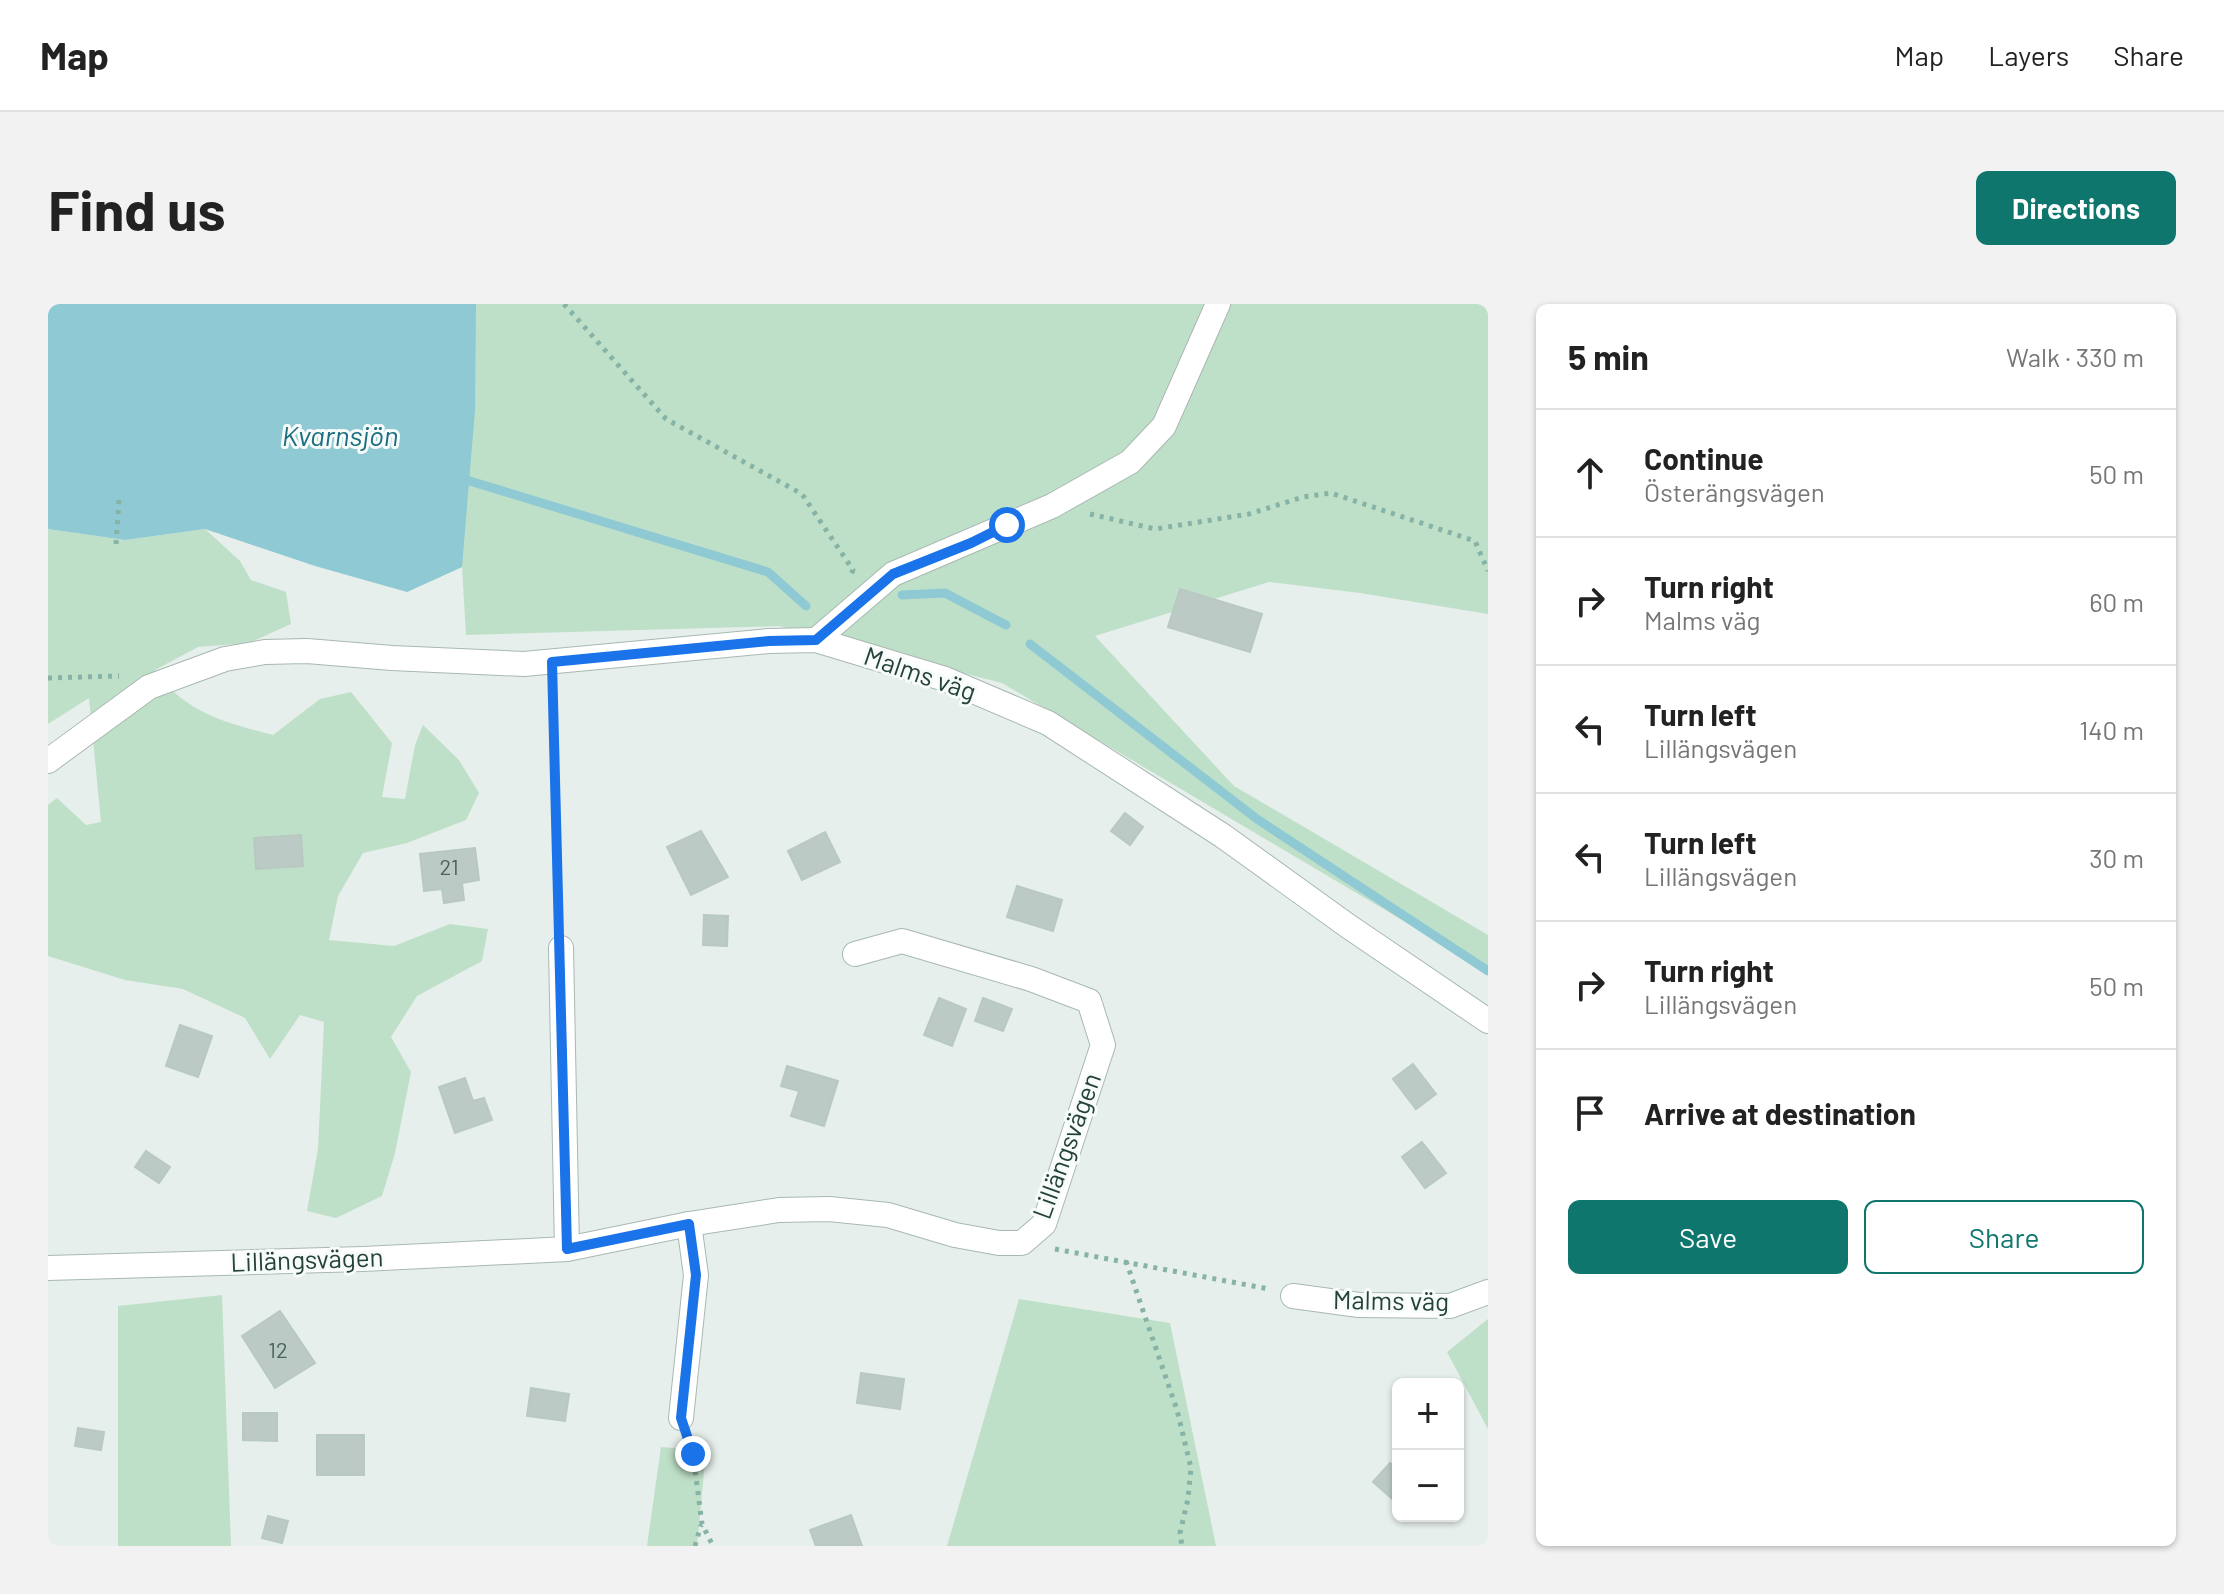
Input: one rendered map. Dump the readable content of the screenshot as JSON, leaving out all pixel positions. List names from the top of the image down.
{
  "streets": {
    "street": ["Malms väg", "Lillängsvägen"]
  },
  "water": ["Kvarnsjön"],
  "house_numbers": ["21", "12"],
  "page": {
    "header": "Map",
    "nav": ["Map", "Layers", "Share"],
    "buttons": [
      "Directions",
      ["Save", "Share"]
    ],
    "title": "Find us",
    "heading": ["5 min", "Walk · 330 m"],
    "list": [
      ["Continue", "Österängsvägen", "50 m"],
      ["Turn right", "Malms väg", "60 m"],
      ["Turn left", "Lillängsvägen", "140 m"],
      ["Turn left", "Lillängsvägen", "30 m"],
      ["Turn right", "Lillängsvägen", "50 m"],
      "Arrive at destination"
    ],
    "map_buttons": ["+", "−"]
  }
}
